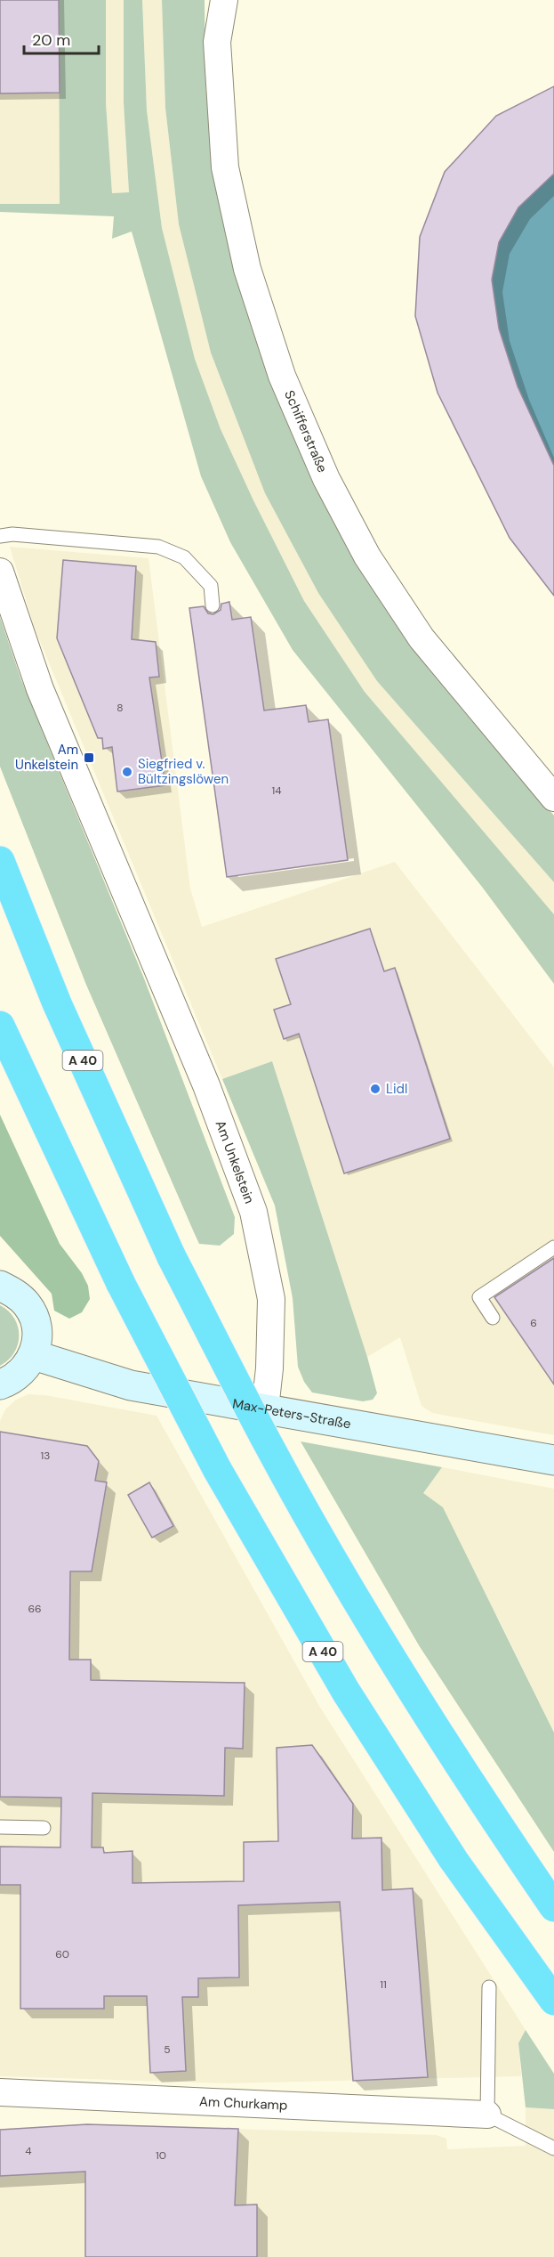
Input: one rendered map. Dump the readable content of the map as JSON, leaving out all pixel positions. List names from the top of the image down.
{
  "streets": {
    "highway": ["A 40"],
    "street": [
      "Schifferstraße",
      "Am Unkelstein",
      "Max-Peters-Straße",
      "Am Churkamp"
    ]
  },
  "crossings": [
    ["Am Unkelstein", "Max-Peters-Straße"]
  ],
  "places": {
    "transit": ["Am Unkelstein"],
    "other": ["Siegfried v. Bültzingslöwen", "Lidl"]
  },
  "house_numbers": [
    "8",
    "14",
    "6",
    "13",
    "66",
    "60",
    "11",
    "5",
    "4",
    "10"
  ],
  "scale_bar": "20 m"
}
